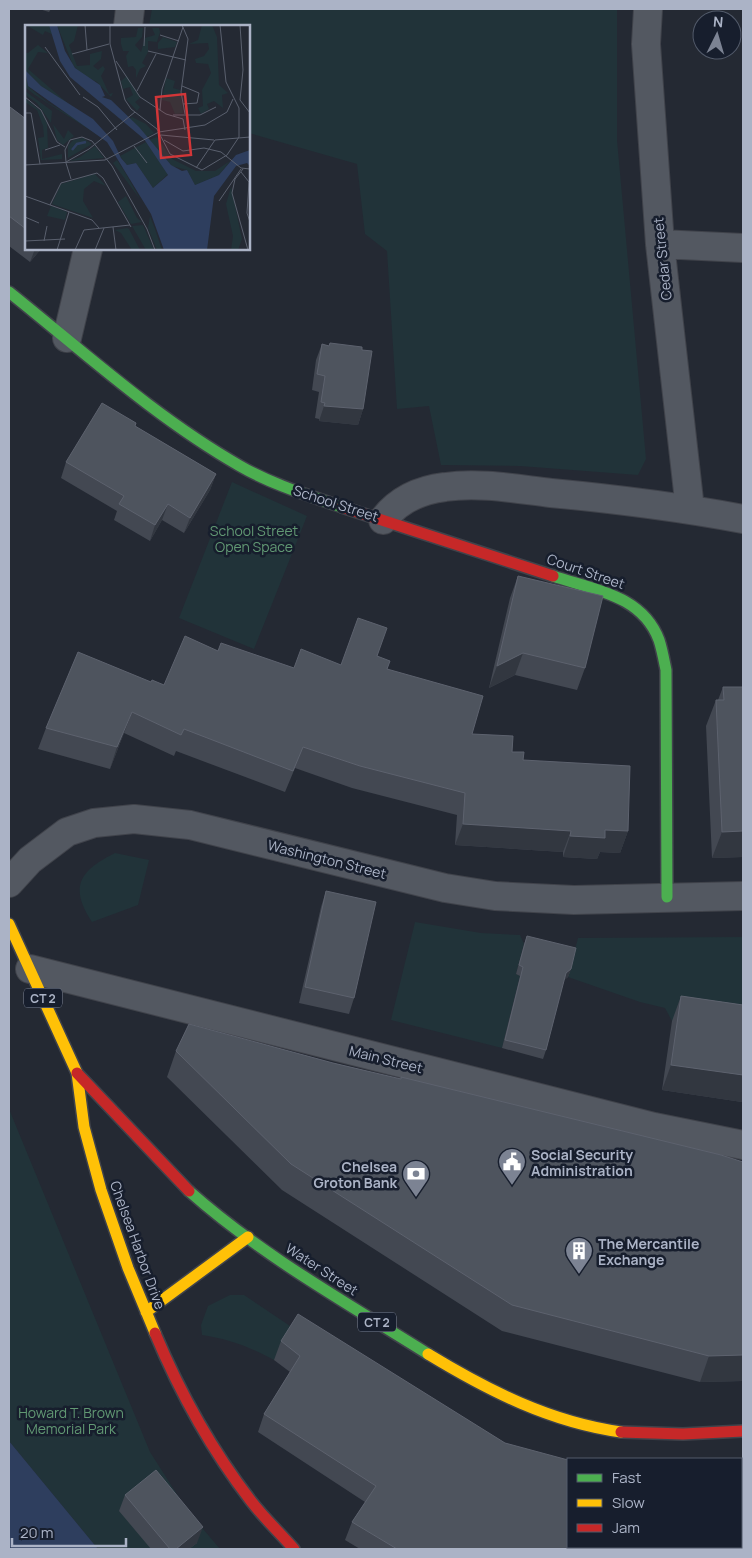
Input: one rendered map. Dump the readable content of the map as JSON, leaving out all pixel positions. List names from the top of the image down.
{
  "streets": {
    "main road": [
      "School Street",
      "Court Street",
      "CT 2",
      "Chelsea Harbor Drive",
      "Water Street"
    ],
    "street": ["Cedar Street", "Washington Street", "Main Street"]
  },
  "crossings": [
    ["Cedar Street", "School Street"],
    ["School Street", "Court Street"],
    ["Court Street", "Washington Street"],
    ["Main Street", "Chelsea Harbor Drive"],
    ["Chelsea Harbor Drive", "Water Street"]
  ],
  "parks": ["School Street Open Space", "Howard T. Brown Memorial Park"],
  "places": {
    "public building": ["Social Security Administration"],
    "bank": ["Chelsea Groton Bank"],
    "building": ["The Mercantile Exchange"]
  },
  "legend": ["Fast", "Slow", "Jam"],
  "scale_bar": "20 m",
  "north": "top"
}
